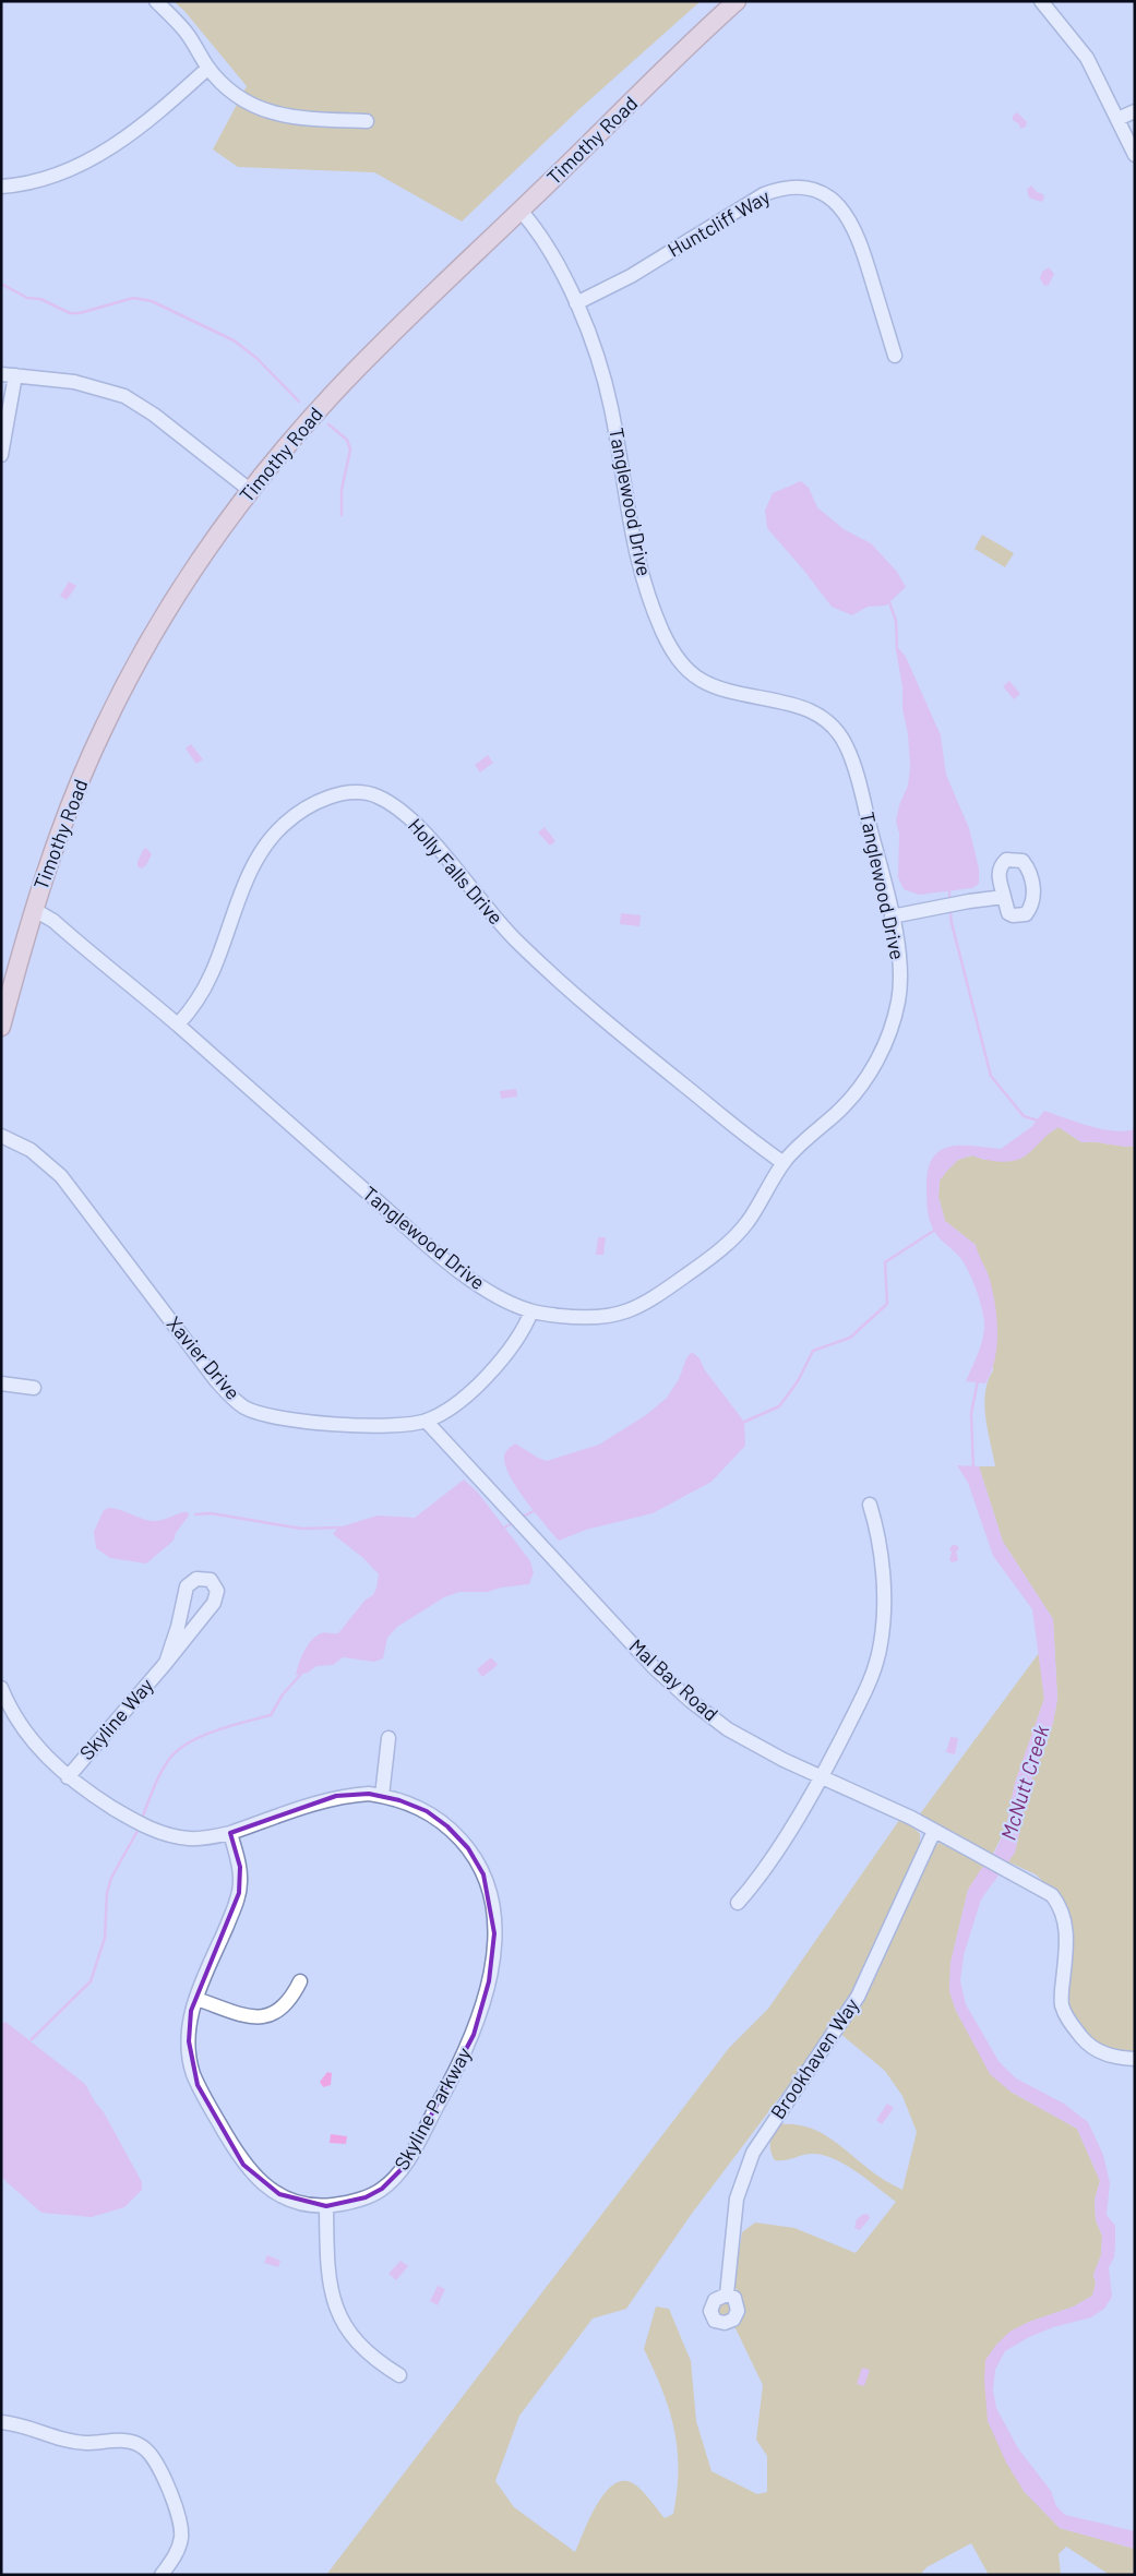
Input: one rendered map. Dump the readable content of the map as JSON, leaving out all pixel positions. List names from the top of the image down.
{
  "streets": {
    "main road": ["Timothy Road"],
    "street": [
      "Huntcliff Way",
      "Tanglewood Drive",
      "Holly Falls Drive",
      "Xavier Drive",
      "Mal Bay Road",
      "Skyline Way",
      "Brookhaven Way",
      "Skyline Parkway"
    ]
  },
  "crossings": [
    ["Timothy Road", "Tanglewood Drive"],
    ["Huntcliff Way", "Tanglewood Drive"],
    ["Tanglewood Drive", "Holly Falls Drive"],
    ["Tanglewood Drive", "Xavier Drive"],
    ["Xavier Drive", "Mal Bay Road"],
    ["Mal Bay Road", "Brookhaven Way"],
    ["Skyline Way", "Skyline Parkway"]
  ],
  "water": ["McNutt Creek"]
}
